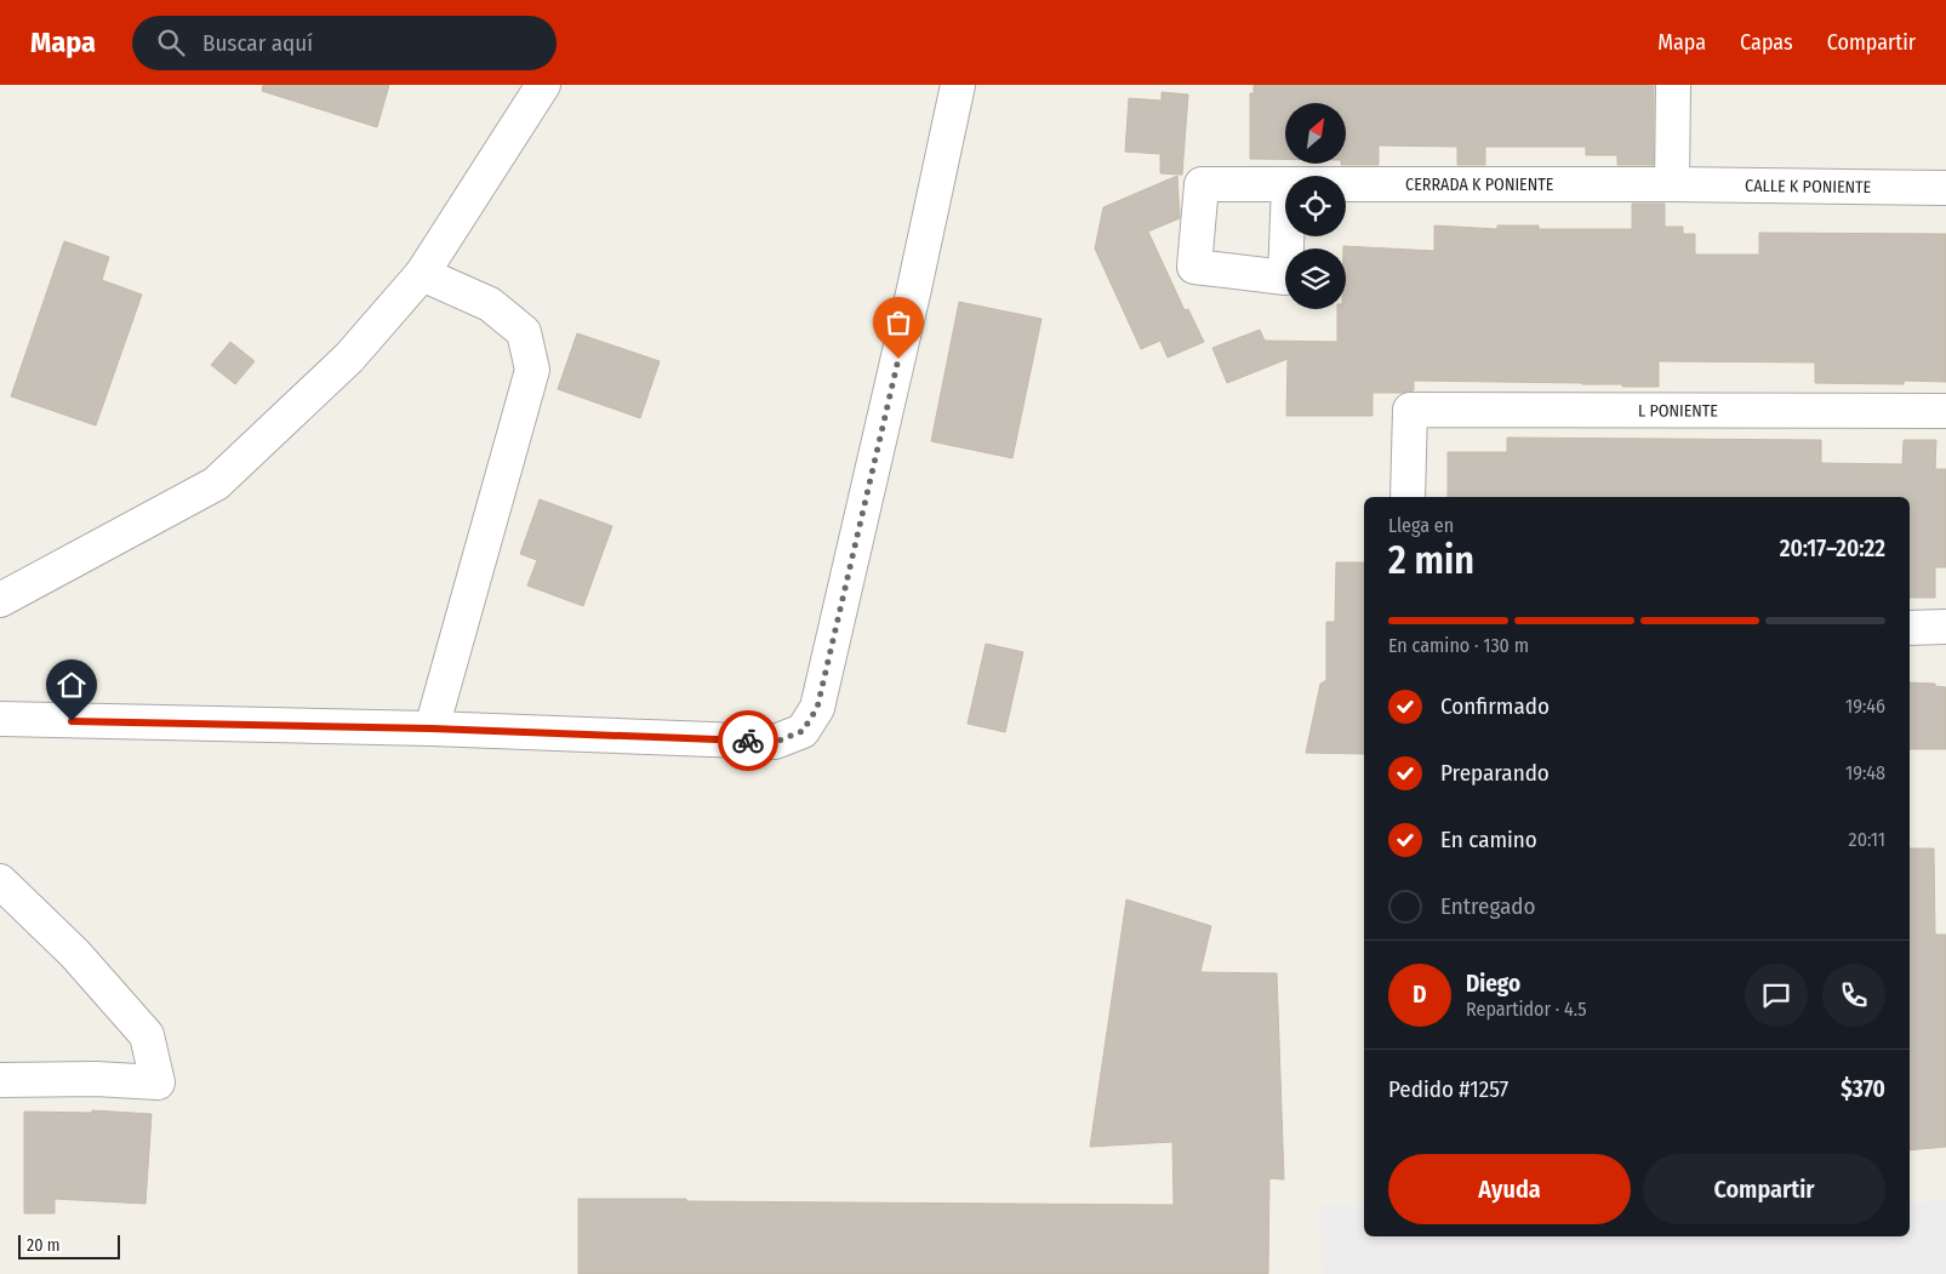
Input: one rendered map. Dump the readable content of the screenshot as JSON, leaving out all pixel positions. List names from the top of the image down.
{
  "streets": {
    "street": ["CERRADA K PONIENTE", "CALLE K PONIENTE", "L PONIENTE"]
  },
  "crossings": [
    ["CERRADA K PONIENTE", "CALLE K PONIENTE"]
  ],
  "scale_bar": "20 m",
  "north": "top right",
  "page": {
    "header": "Mapa",
    "search": "Buscar aquí",
    "nav": ["Mapa", "Capas", "Compartir"],
    "heading": ["2 min", "Llega en", "20:17–20:22"],
    "panel": [
      "Diego",
      "Repartidor · 4.5",
      "Pedido #1257",
      "$370"
    ],
    "bar": "En camino · 130 m",
    "list": [
      ["Confirmado", "19:46"],
      ["Preparando", "19:48"],
      ["En camino", "20:11"],
      "Entregado"
    ],
    "round": "D",
    "buttons": ["Ayuda", "Compartir"],
    "scale": "20 m"
  }
}
